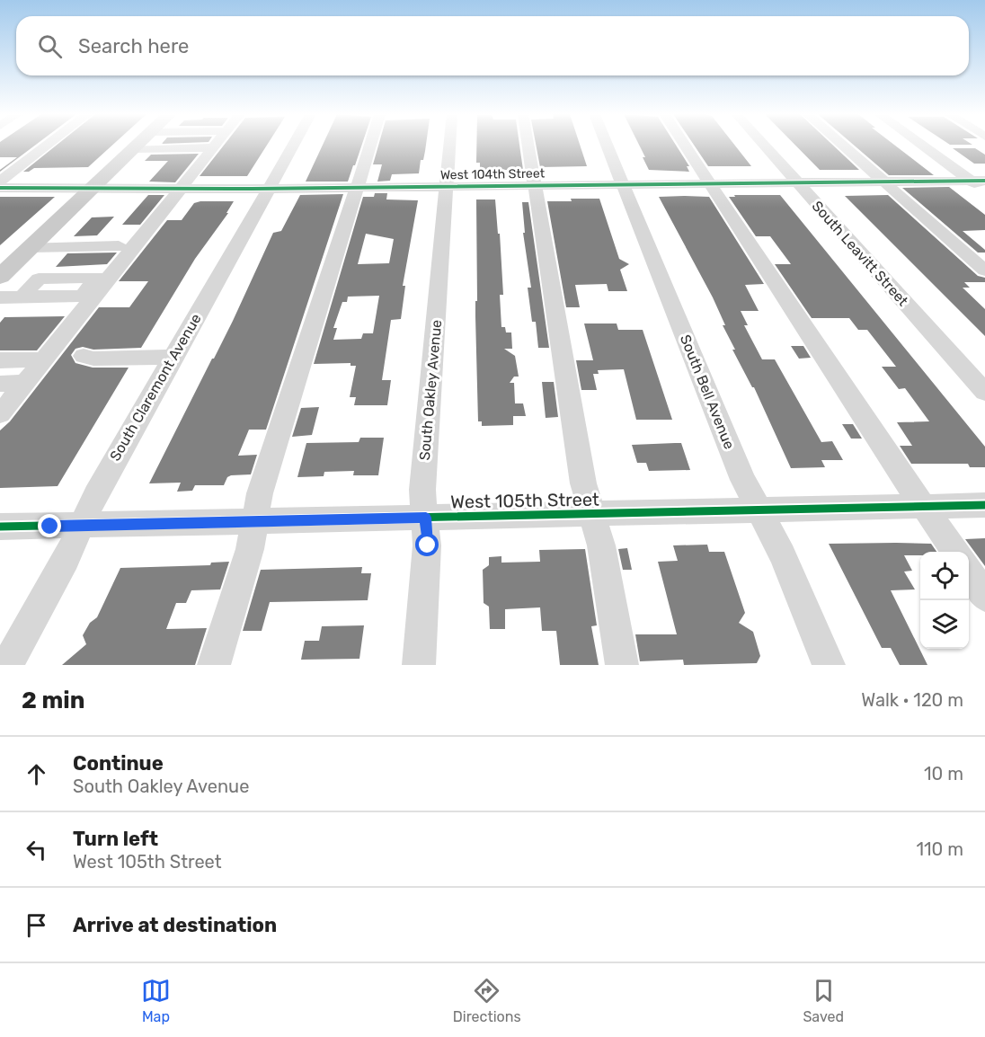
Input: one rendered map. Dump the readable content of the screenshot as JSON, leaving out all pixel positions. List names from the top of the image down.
{
  "streets": {
    "street": [
      "West 104th Street",
      "South Leavitt Street",
      "South Claremont Avenue",
      "South Oakley Avenue",
      "South Bell Avenue",
      "West 105th Street"
    ]
  },
  "crossings": [
    ["West 104th Street", "South Leavitt Street"],
    ["West 104th Street", "South Claremont Avenue"],
    ["West 104th Street", "South Oakley Avenue"],
    ["West 104th Street", "South Bell Avenue"],
    ["South Claremont Avenue", "West 105th Street"],
    ["South Oakley Avenue", "West 105th Street"],
    ["South Bell Avenue", "West 105th Street"]
  ],
  "page": {
    "search": "Search here",
    "heading": ["2 min", "Walk · 120 m"],
    "list": [
      ["Continue", "South Oakley Avenue", "10 m"],
      ["Turn left", "West 105th Street", "110 m"],
      "Arrive at destination"
    ],
    "nav": ["Map", "Directions", "Saved"]
  }
}
